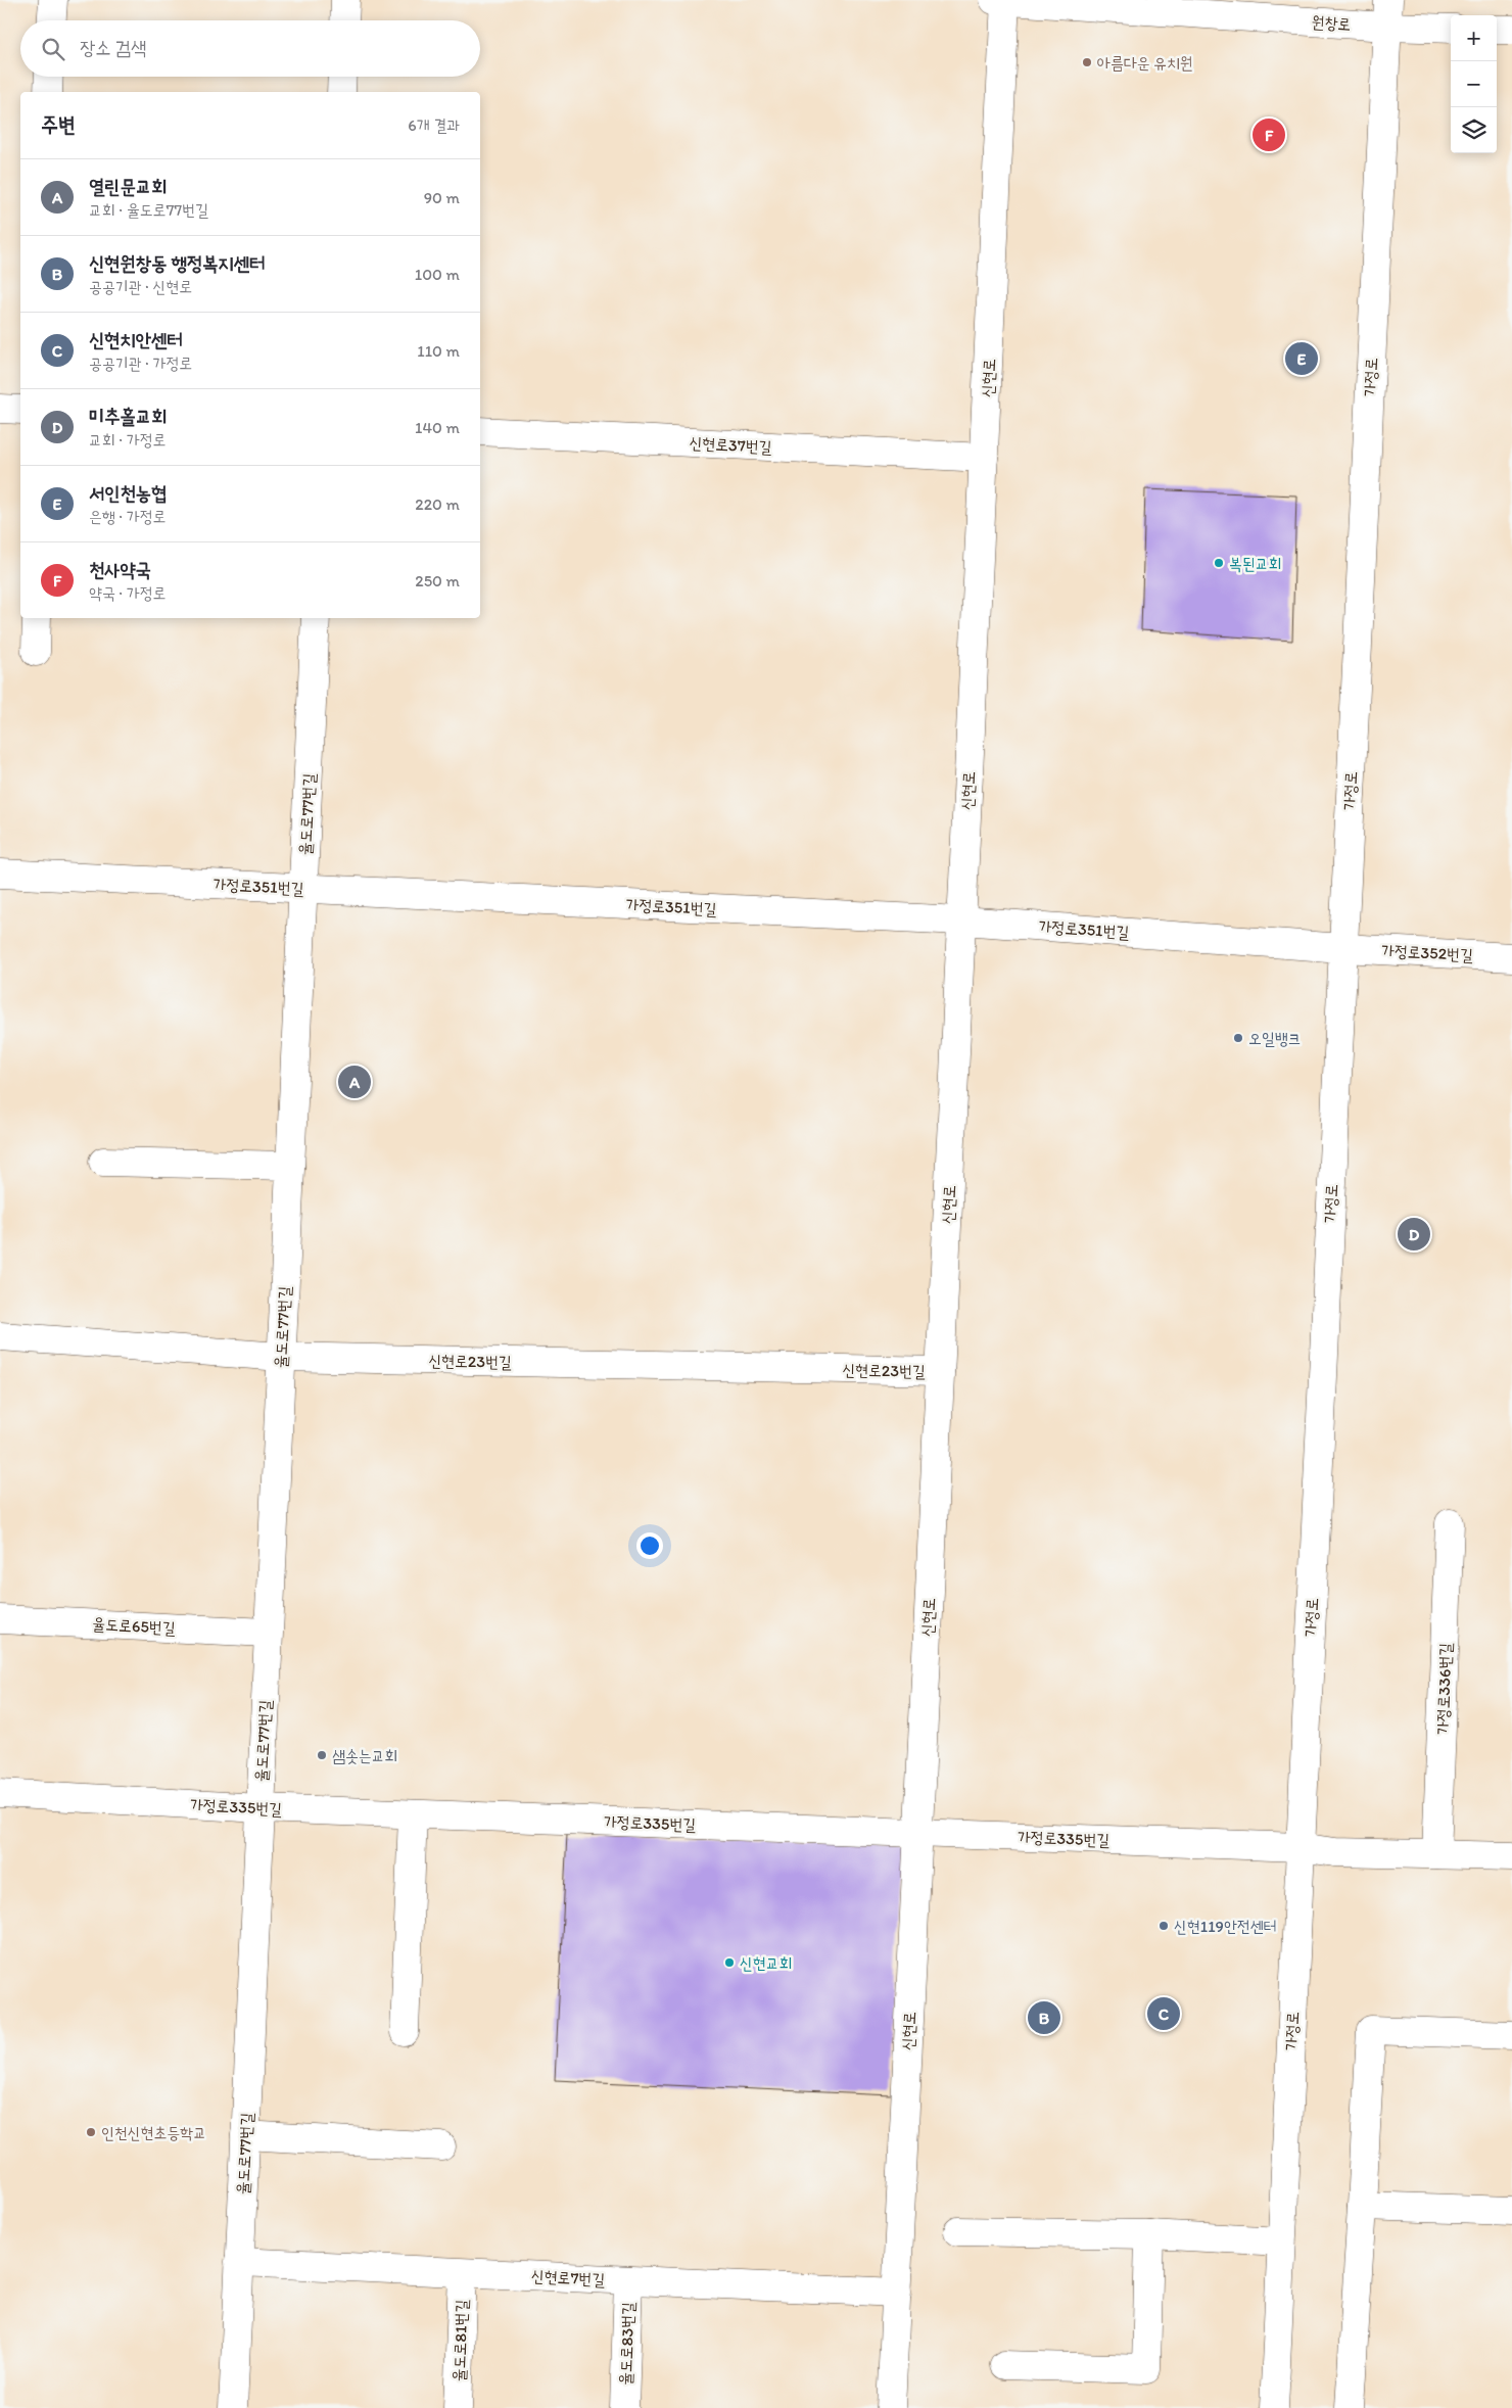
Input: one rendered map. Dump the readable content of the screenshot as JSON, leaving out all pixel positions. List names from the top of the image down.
{
  "streets": {
    "street": [
      "원창로",
      "가정로",
      "신현로",
      "신현로37번길",
      "율도로77번길",
      "가정로351번길",
      "가정로352번길",
      "신현로23번길",
      "율도로65번길",
      "가정로336번길",
      "가정로335번길",
      "신현로7번길",
      "율도로81번길",
      "율도로83번길"
    ]
  },
  "crossings": [
    ["원창로", "가정로"],
    ["원창로", "신현로"],
    ["가정로", "가정로351번길"],
    ["가정로", "가정로352번길"],
    ["가정로", "가정로335번길"],
    ["신현로", "신현로37번길"],
    ["신현로", "가정로351번길"],
    ["신현로", "신현로23번길"],
    ["신현로", "가정로335번길"],
    ["신현로", "신현로7번길"],
    ["율도로77번길", "가정로351번길"],
    ["율도로77번길", "신현로23번길"],
    ["율도로77번길", "율도로65번길"],
    ["율도로77번길", "가정로335번길"],
    ["율도로77번길", "신현로7번길"],
    ["가정로351번길", "가정로352번길"],
    ["신현로7번길", "율도로81번길"],
    ["신현로7번길", "율도로83번길"]
  ],
  "places": [
    "아름다운 유치원",
    "복된교회",
    "오일뱅크",
    "샘솟는교회",
    "신현119안전센터",
    "신현교회",
    "인천신현초등학교"
  ],
  "page": {
    "map_buttons": ["+", "−"],
    "search": "장소 검색",
    "heading": ["주변", "6개 결과"],
    "pins": [
      "F",
      "E",
      "A",
      "D",
      "C",
      "B"
    ],
    "list": [
      {
        "mark": "A",
        "name": "열린문교회",
        "note": "교회 · 율도로77번길",
        "value": "90 m"
      },
      {
        "mark": "B",
        "name": "신현원창동 행정복지센터",
        "note": "공공기관 · 신현로",
        "value": "100 m"
      },
      {
        "mark": "C",
        "name": "신현치안센터",
        "note": "공공기관 · 가정로",
        "value": "110 m"
      },
      {
        "mark": "D",
        "name": "미추홀교회",
        "note": "교회 · 가정로",
        "value": "140 m"
      },
      {
        "mark": "E",
        "name": "서인천농협",
        "note": "은행 · 가정로",
        "value": "220 m"
      },
      {
        "mark": "F",
        "name": "천사약국",
        "note": "약국 · 가정로",
        "value": "250 m"
      }
    ]
  }
}
